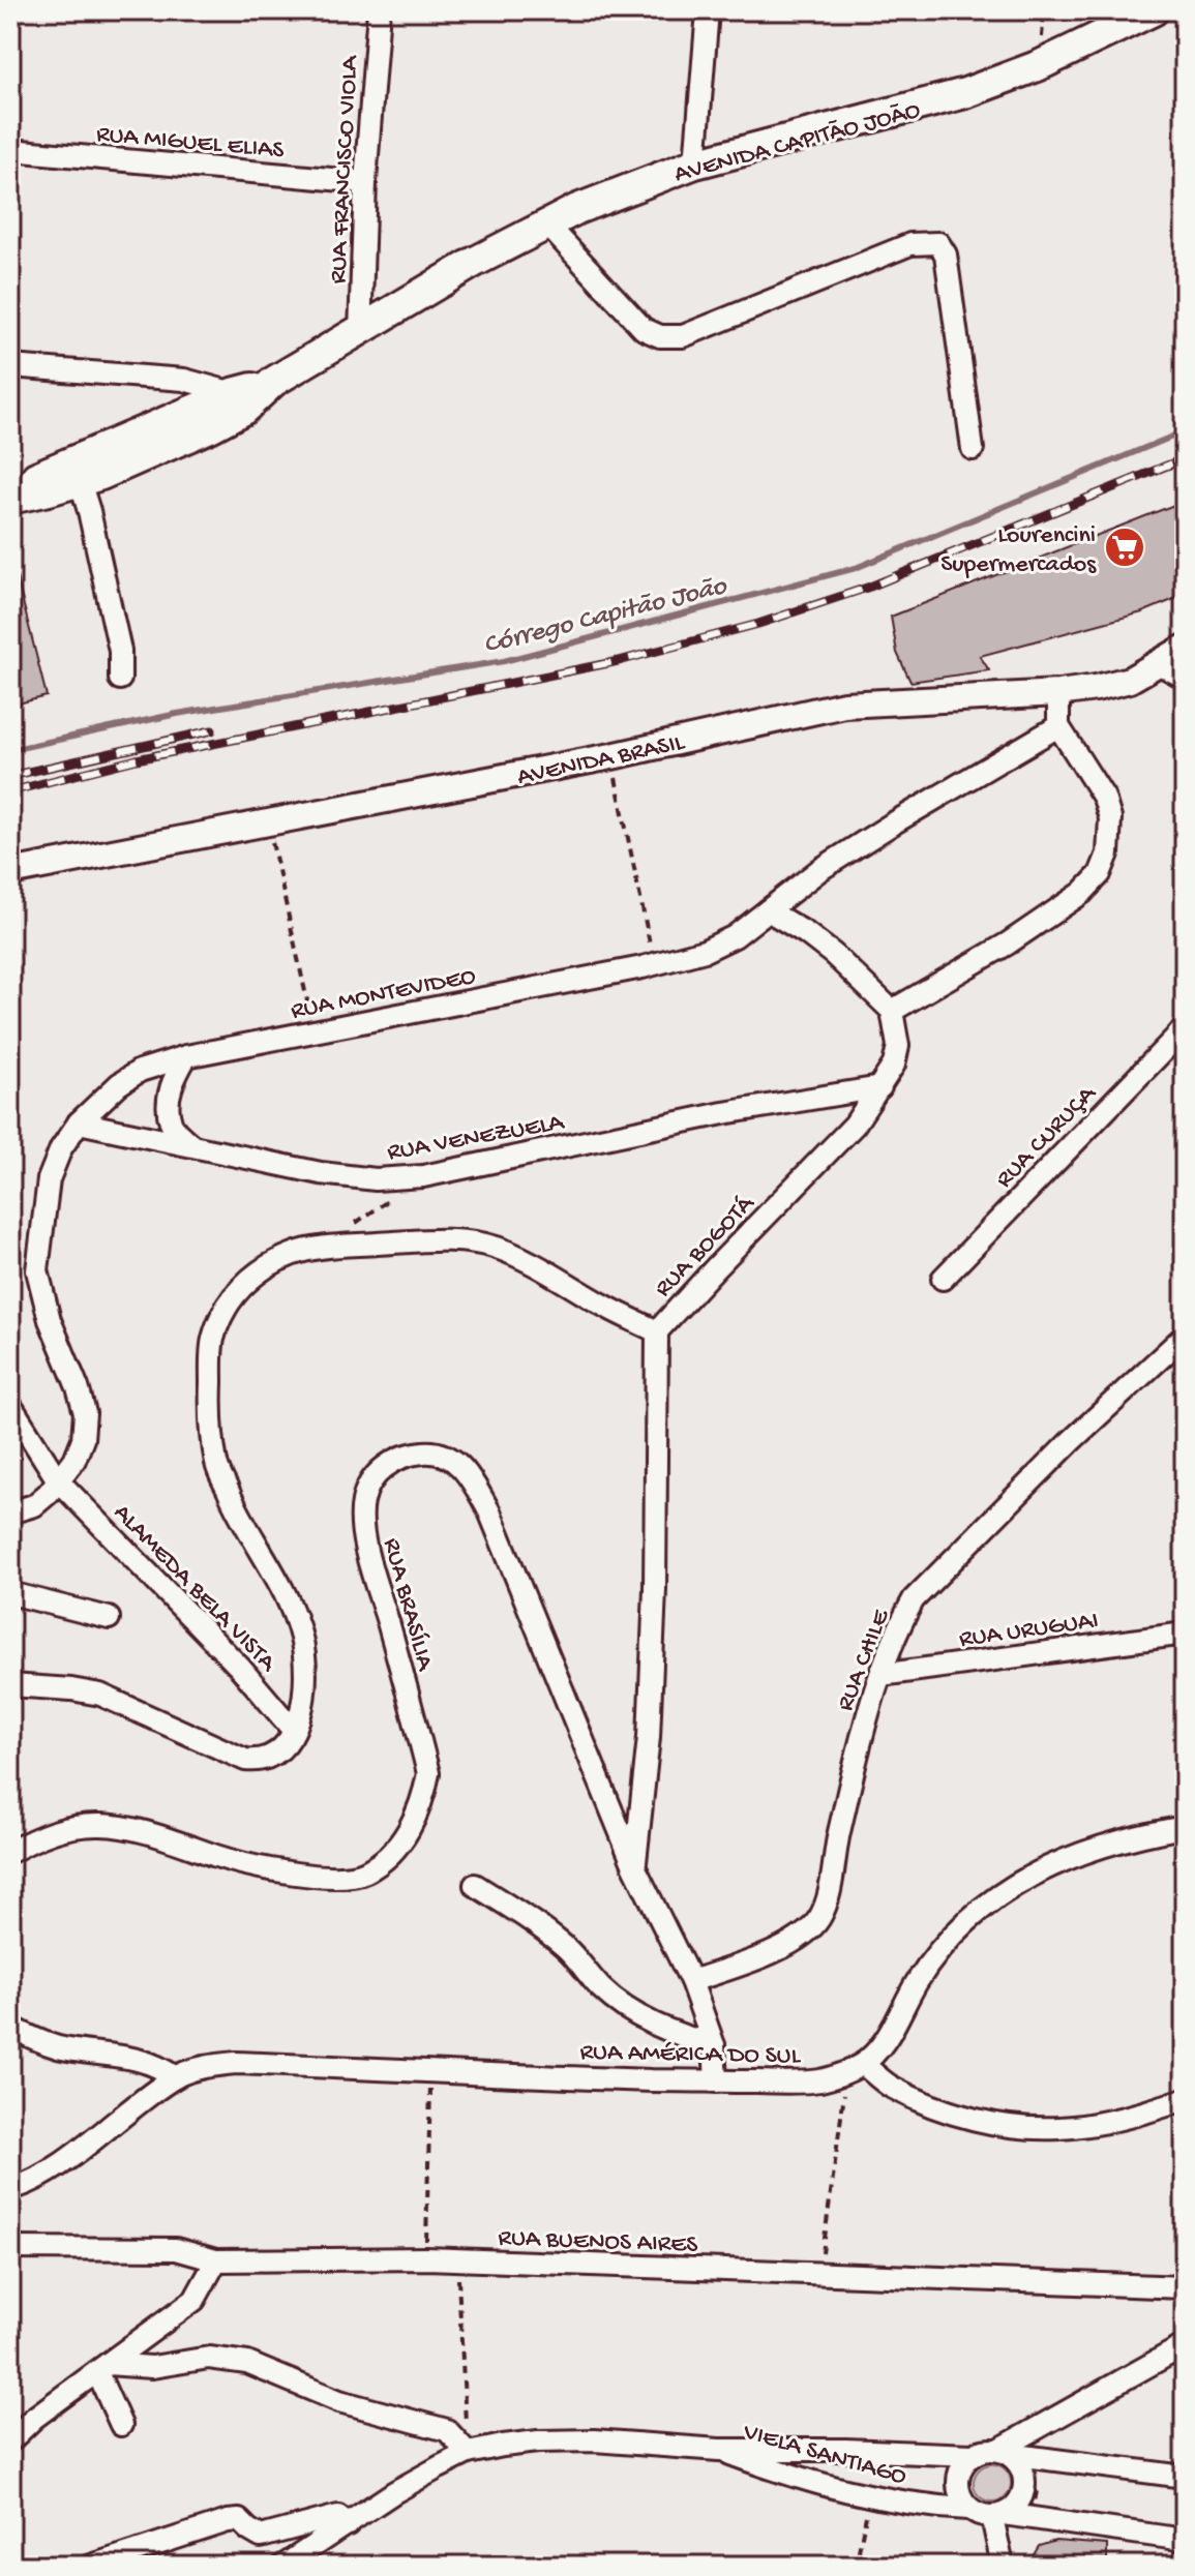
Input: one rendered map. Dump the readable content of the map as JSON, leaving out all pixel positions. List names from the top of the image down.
{
  "streets": {
    "highway": ["AVENIDA CAPITÃO JOÃO"],
    "main road": ["AVENIDA BRASIL"],
    "street": [
      "RUA MIGUEL ELIAS",
      "RUA FRANCISCO VIOLA",
      "RUA MONTEVIDEO",
      "RUA VENEZUELA",
      "RUA CURUÇA",
      "RUA BOGOTÁ",
      "ALAMEDA BELA VISTA",
      "RUA BRASÍLIA",
      "RUA URUGUAI",
      "RUA CHILE",
      "RUA AMÉRICA DO SUL",
      "RUA BUENOS AIRES",
      "VIELA SANTIAGO"
    ]
  },
  "crossings": [
    ["RUA MIGUEL ELIAS", "RUA FRANCISCO VIOLA"],
    ["AVENIDA CAPITÃO JOÃO", "RUA FRANCISCO VIOLA"],
    ["RUA MONTEVIDEO", "RUA VENEZUELA"],
    ["RUA MONTEVIDEO", "ALAMEDA BELA VISTA"],
    ["RUA VENEZUELA", "RUA BOGOTÁ"],
    ["RUA BOGOTÁ", "RUA BRASÍLIA"],
    ["RUA BRASÍLIA", "RUA CHILE"],
    ["RUA BRASÍLIA", "RUA AMÉRICA DO SUL"],
    ["RUA URUGUAI", "RUA CHILE"]
  ],
  "water": ["Córrego Capitão João"],
  "places": {
    "supermarket": ["Lourencini Supermercados"]
  }
}
